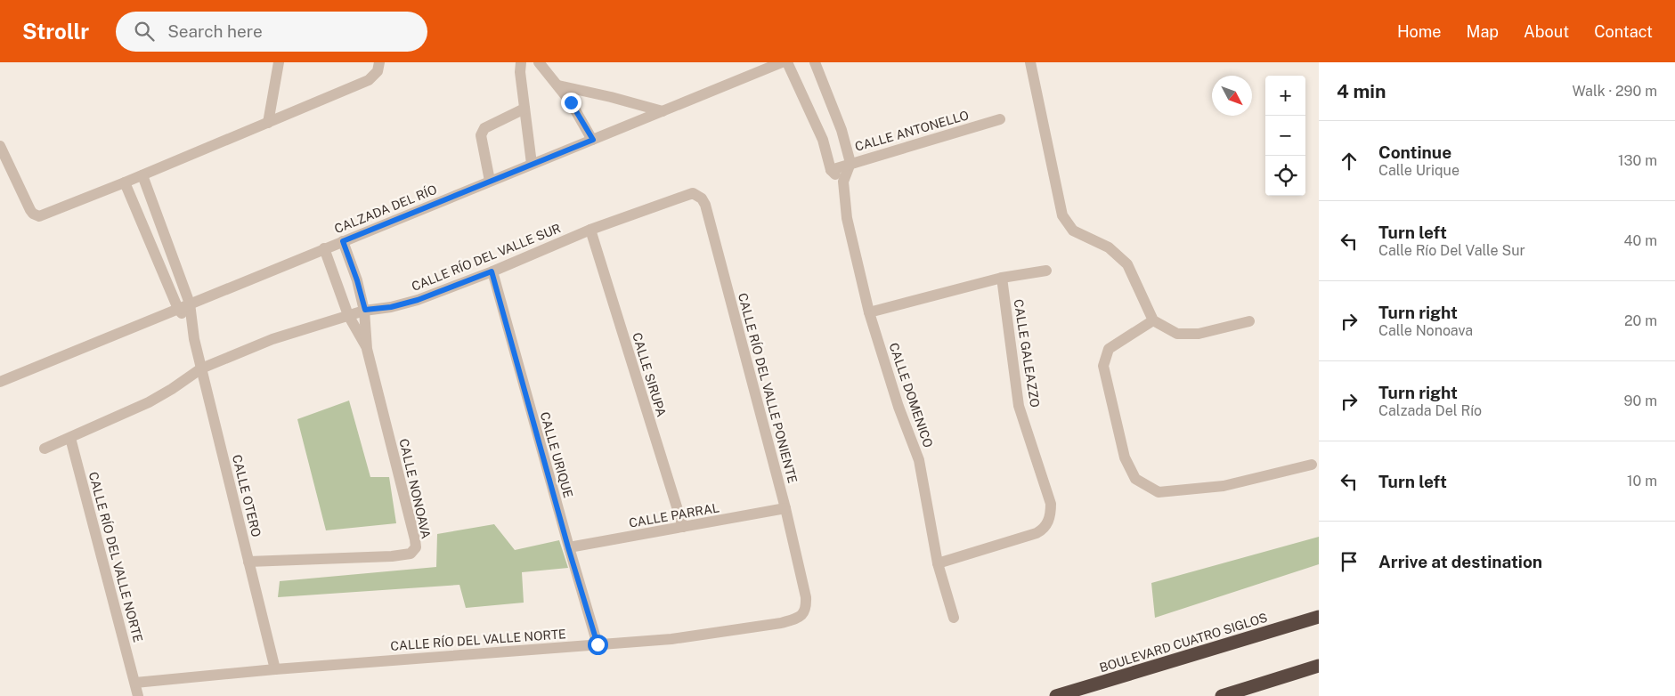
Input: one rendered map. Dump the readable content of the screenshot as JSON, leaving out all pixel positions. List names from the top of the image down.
{
  "streets": {
    "highway": ["BOULEVARD CUATRO SIGLOS"],
    "street": [
      "CALLE ANTONELLO",
      "CALZADA DEL RÍO",
      "CALLE RÍO DEL VALLE SUR",
      "CALLE GALEAZZO",
      "CALLE SIRUPA",
      "CALLE RÍO DEL VALLE PONIENTE",
      "CALLE DOMENICO",
      "CALLE URIQUE",
      "CALLE NONOAVA",
      "CALLE OTERO",
      "CALLE PARRAL",
      "CALLE RÍO DEL VALLE NORTE"
    ]
  },
  "crossings": [
    ["CALLE ANTONELLO", "CALLE DOMENICO"],
    ["CALZADA DEL RÍO", "CALLE NONOAVA"],
    ["CALZADA DEL RÍO", "CALLE OTERO"],
    ["CALLE RÍO DEL VALLE SUR", "CALLE SIRUPA"],
    ["CALLE RÍO DEL VALLE SUR", "CALLE RÍO DEL VALLE PONIENTE"],
    ["CALLE RÍO DEL VALLE SUR", "CALLE URIQUE"],
    ["CALLE RÍO DEL VALLE SUR", "CALLE NONOAVA"],
    ["CALLE RÍO DEL VALLE SUR", "CALLE OTERO"],
    ["CALLE RÍO DEL VALLE SUR", "CALLE RÍO DEL VALLE NORTE"],
    ["CALLE GALEAZZO", "CALLE DOMENICO"],
    ["CALLE SIRUPA", "CALLE PARRAL"],
    ["CALLE RÍO DEL VALLE PONIENTE", "CALLE PARRAL"],
    ["CALLE RÍO DEL VALLE PONIENTE", "CALLE RÍO DEL VALLE NORTE"],
    ["CALLE URIQUE", "CALLE PARRAL"],
    ["CALLE URIQUE", "CALLE RÍO DEL VALLE NORTE"],
    ["CALLE NONOAVA", "CALLE OTERO"],
    ["CALLE OTERO", "CALLE RÍO DEL VALLE NORTE"]
  ],
  "north": "bottom right",
  "page": {
    "header": "Strollr",
    "search": "Search here",
    "nav": [
      "Home",
      "Map",
      "About",
      "Contact"
    ],
    "heading": ["4 min", "Walk · 290 m"],
    "map_buttons": ["+", "−"],
    "list": [
      ["Continue", "Calle Urique", "130 m"],
      ["Turn left", "Calle Río Del Valle Sur", "40 m"],
      ["Turn right", "Calle Nonoava", "20 m"],
      ["Turn right", "Calzada Del Río", "90 m"],
      ["Turn left", "10 m"],
      "Arrive at destination"
    ]
  }
}
